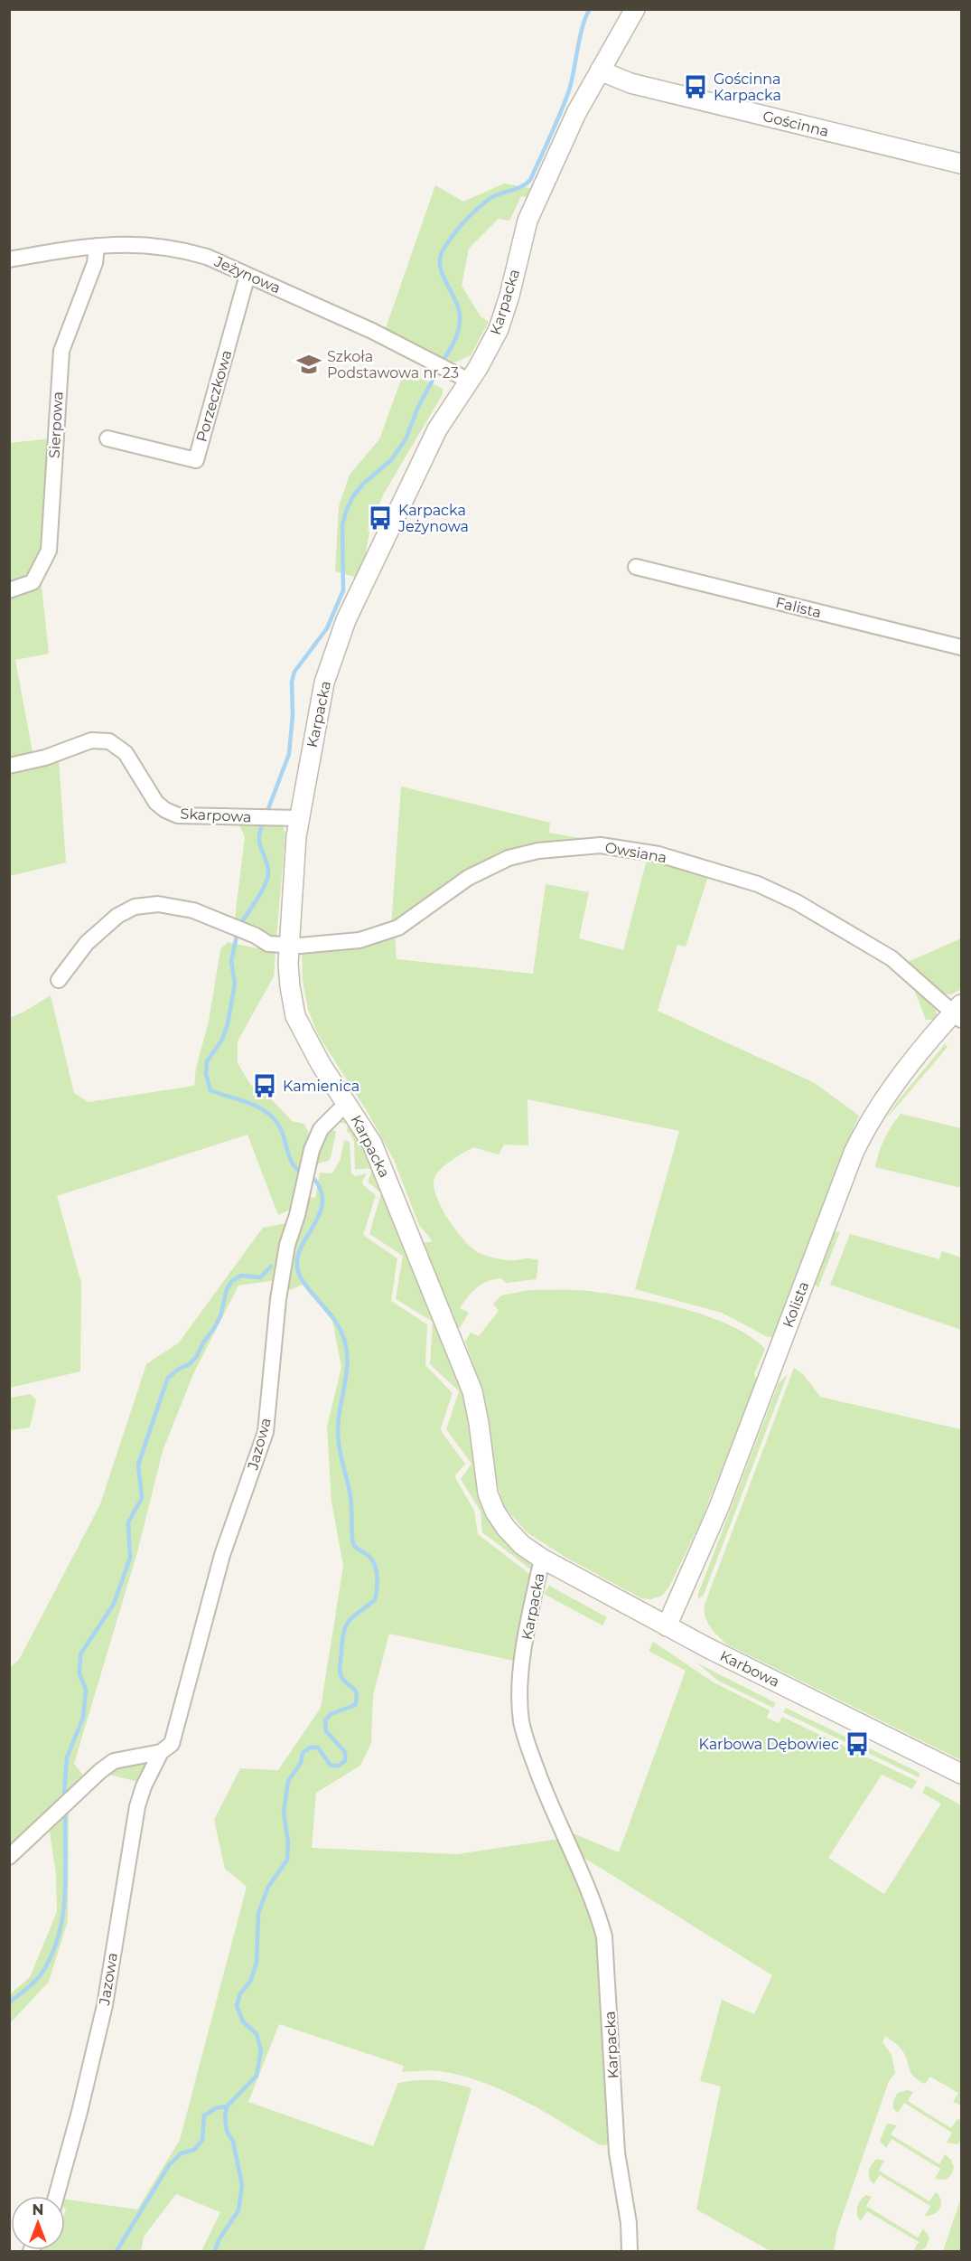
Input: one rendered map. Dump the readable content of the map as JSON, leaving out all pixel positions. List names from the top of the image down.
{
  "streets": {
    "street": [
      "Gościnna",
      "Jeżynowa",
      "Karpacka",
      "Porzeczkowa",
      "Sierpowa",
      "Falista",
      "Skarpowa",
      "Owsiana",
      "Kolista",
      "Jazowa",
      "Karbowa"
    ]
  },
  "crossings": [
    ["Gościnna", "Karpacka"],
    ["Jeżynowa", "Karpacka"],
    ["Jeżynowa", "Porzeczkowa"],
    ["Jeżynowa", "Sierpowa"],
    ["Karpacka", "Skarpowa"],
    ["Karpacka", "Owsiana"],
    ["Karpacka", "Jazowa"],
    ["Karpacka", "Karbowa"],
    ["Owsiana", "Kolista"],
    ["Kolista", "Karbowa"]
  ],
  "places": {
    "bus stop": [
      "Gościnna Karpacka",
      "Karpacka Jeżynowa",
      "Kamienica",
      "Karbowa Dębowiec"
    ],
    "school or university": ["Szkoła Podstawowa nr 23"]
  },
  "north": "top"
}
